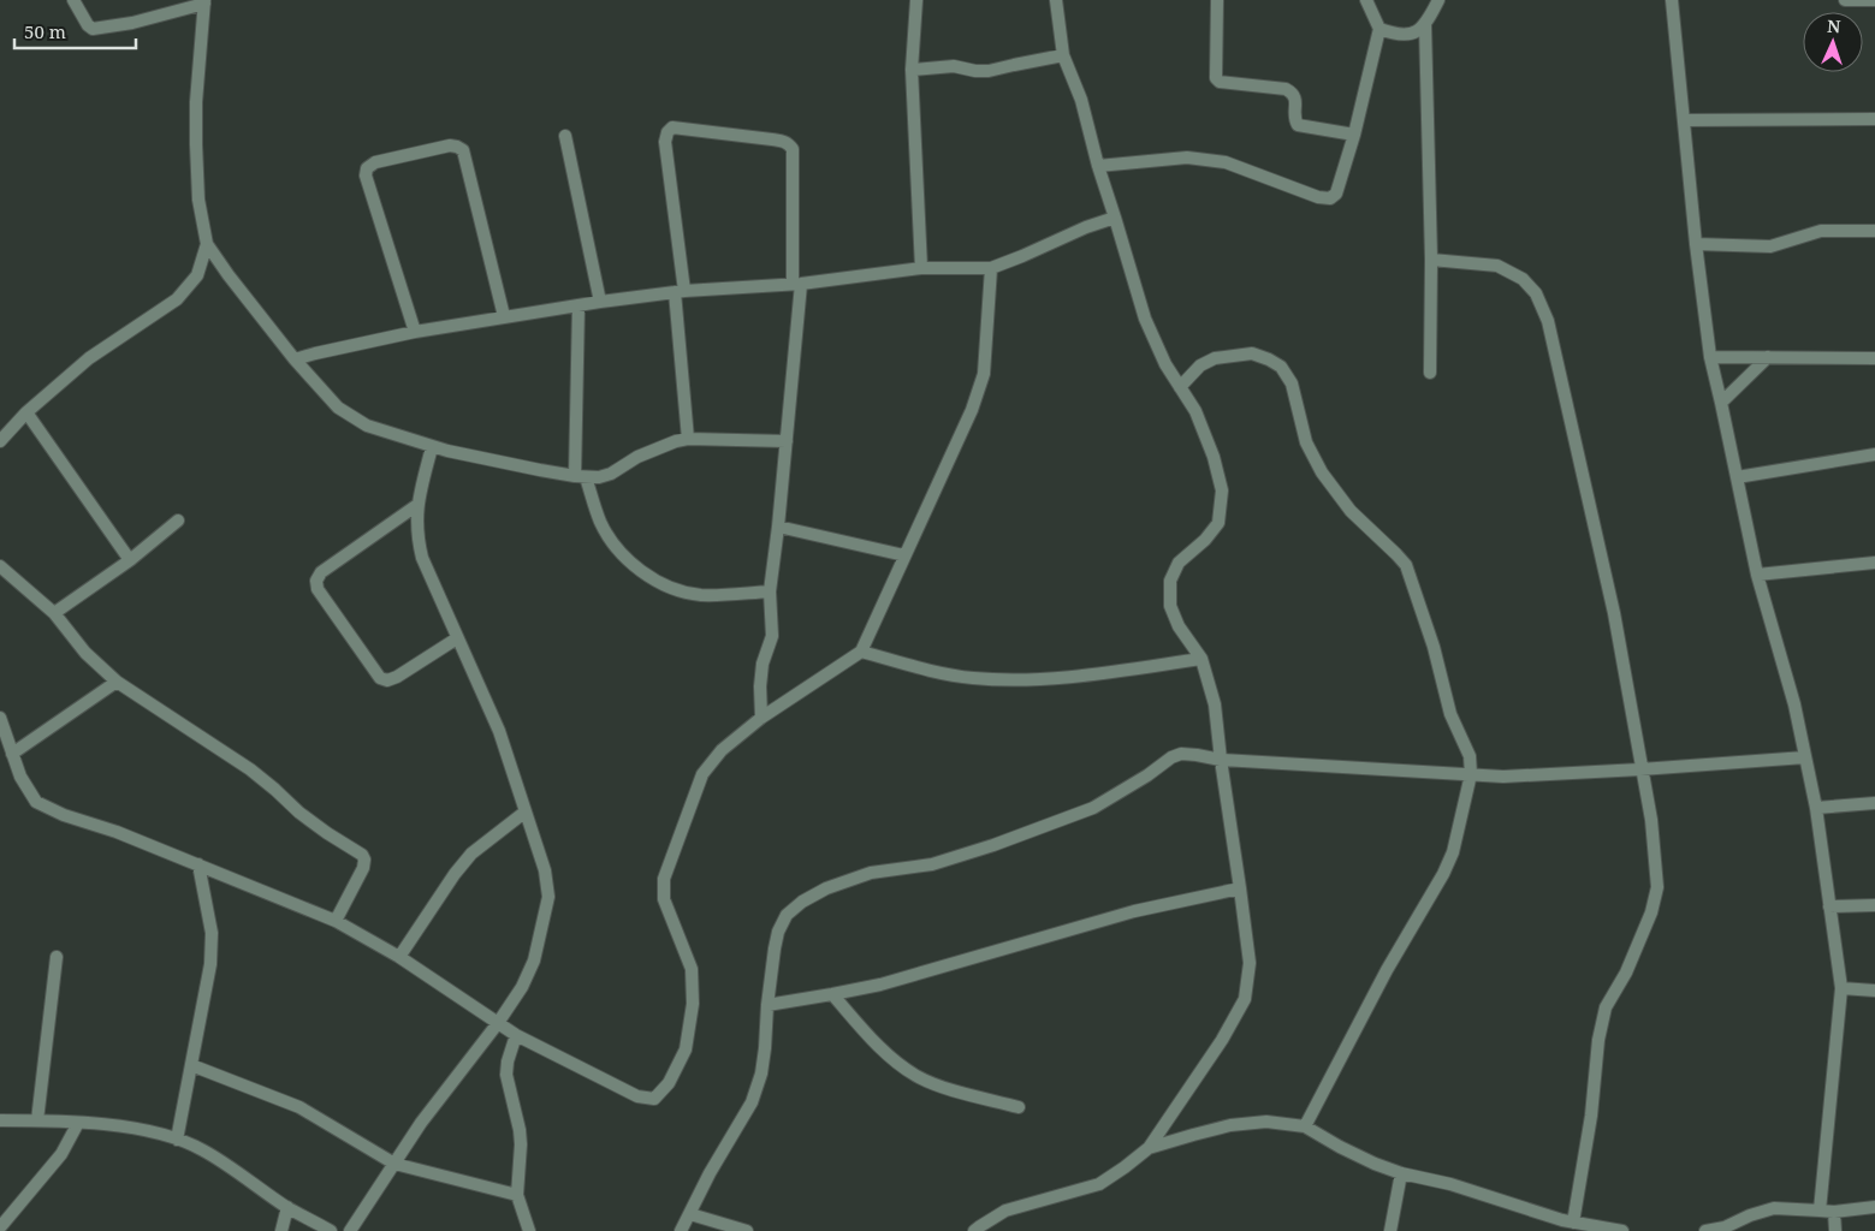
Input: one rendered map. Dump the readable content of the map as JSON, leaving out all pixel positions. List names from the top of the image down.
{
  "scale_bar": "50 m",
  "north": "top"
}
